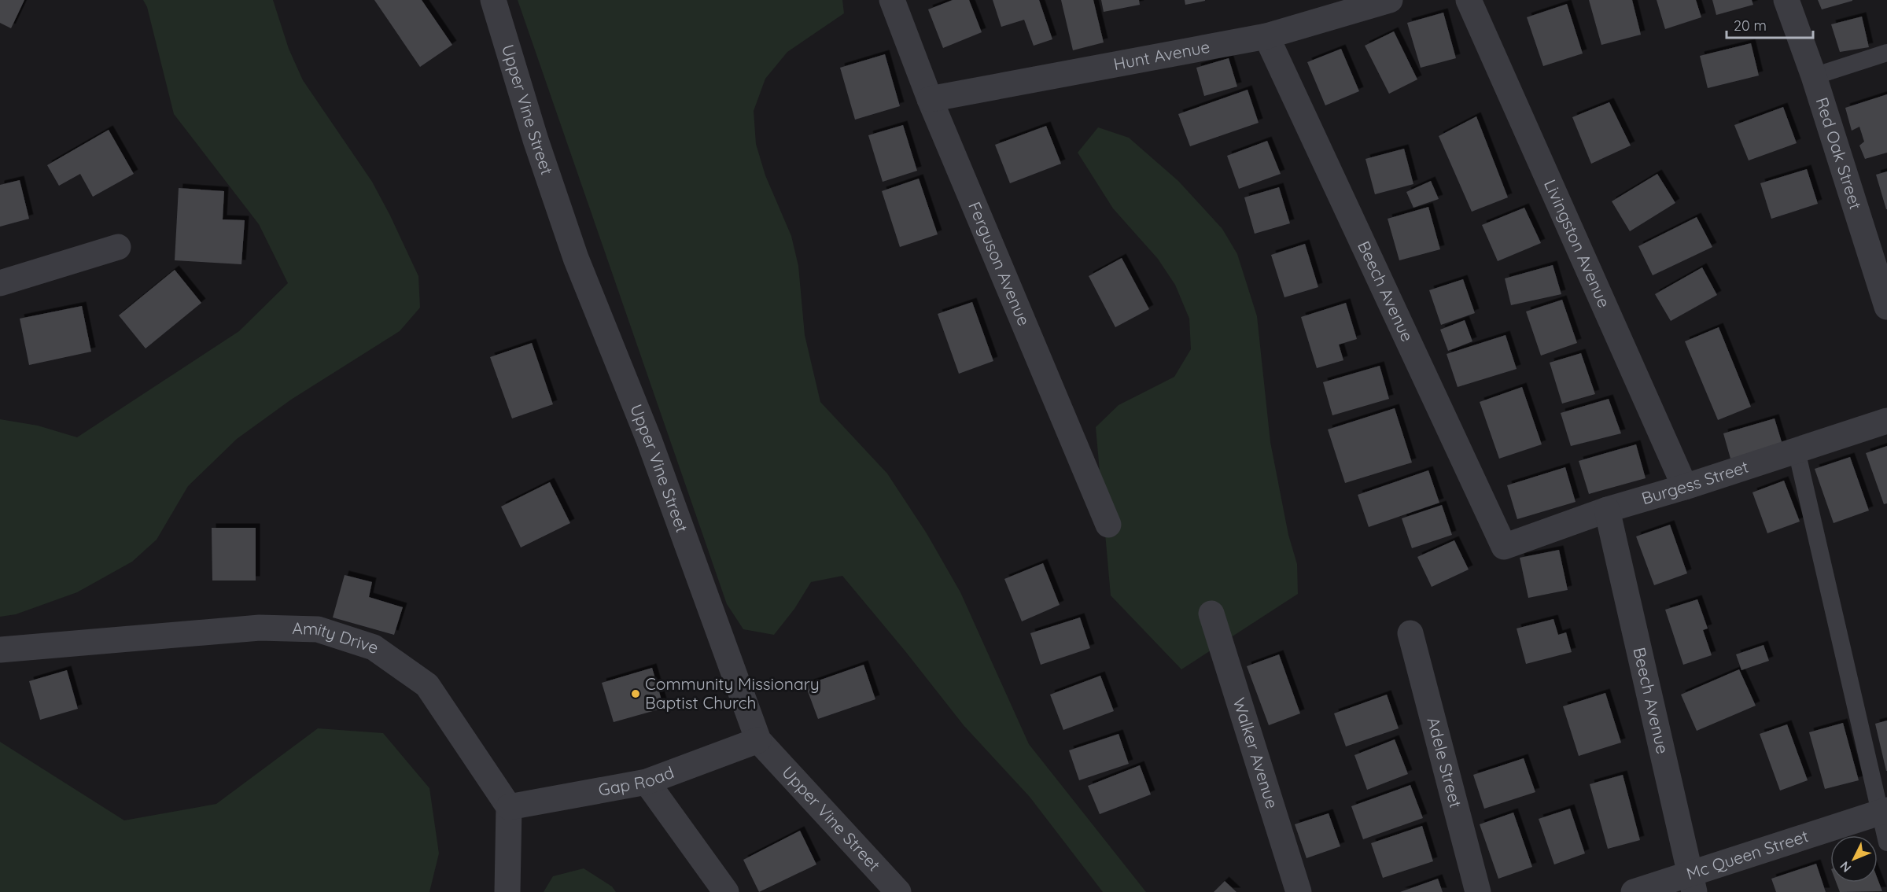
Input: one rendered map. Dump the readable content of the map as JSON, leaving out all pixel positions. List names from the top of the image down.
{
  "streets": {
    "street": [
      "Hunt Avenue",
      "Upper Vine Street",
      "Red Oak Street",
      "Livingston Avenue",
      "Ferguson Avenue",
      "Beech Avenue",
      "Burgess Street",
      "Amity Drive",
      "Walker Avenue",
      "Adele Street",
      "Gap Road",
      "Mc Queen Street"
    ]
  },
  "crossings": [
    ["Hunt Avenue", "Ferguson Avenue"],
    ["Hunt Avenue", "Beech Avenue"],
    ["Upper Vine Street", "Gap Road"],
    ["Livingston Avenue", "Burgess Street"],
    ["Beech Avenue", "Burgess Street"],
    ["Beech Avenue", "Mc Queen Street"],
    ["Amity Drive", "Gap Road"]
  ],
  "places": ["Community Missionary Baptist Church"],
  "scale_bar": "20 m",
  "north": "bottom left"
}
